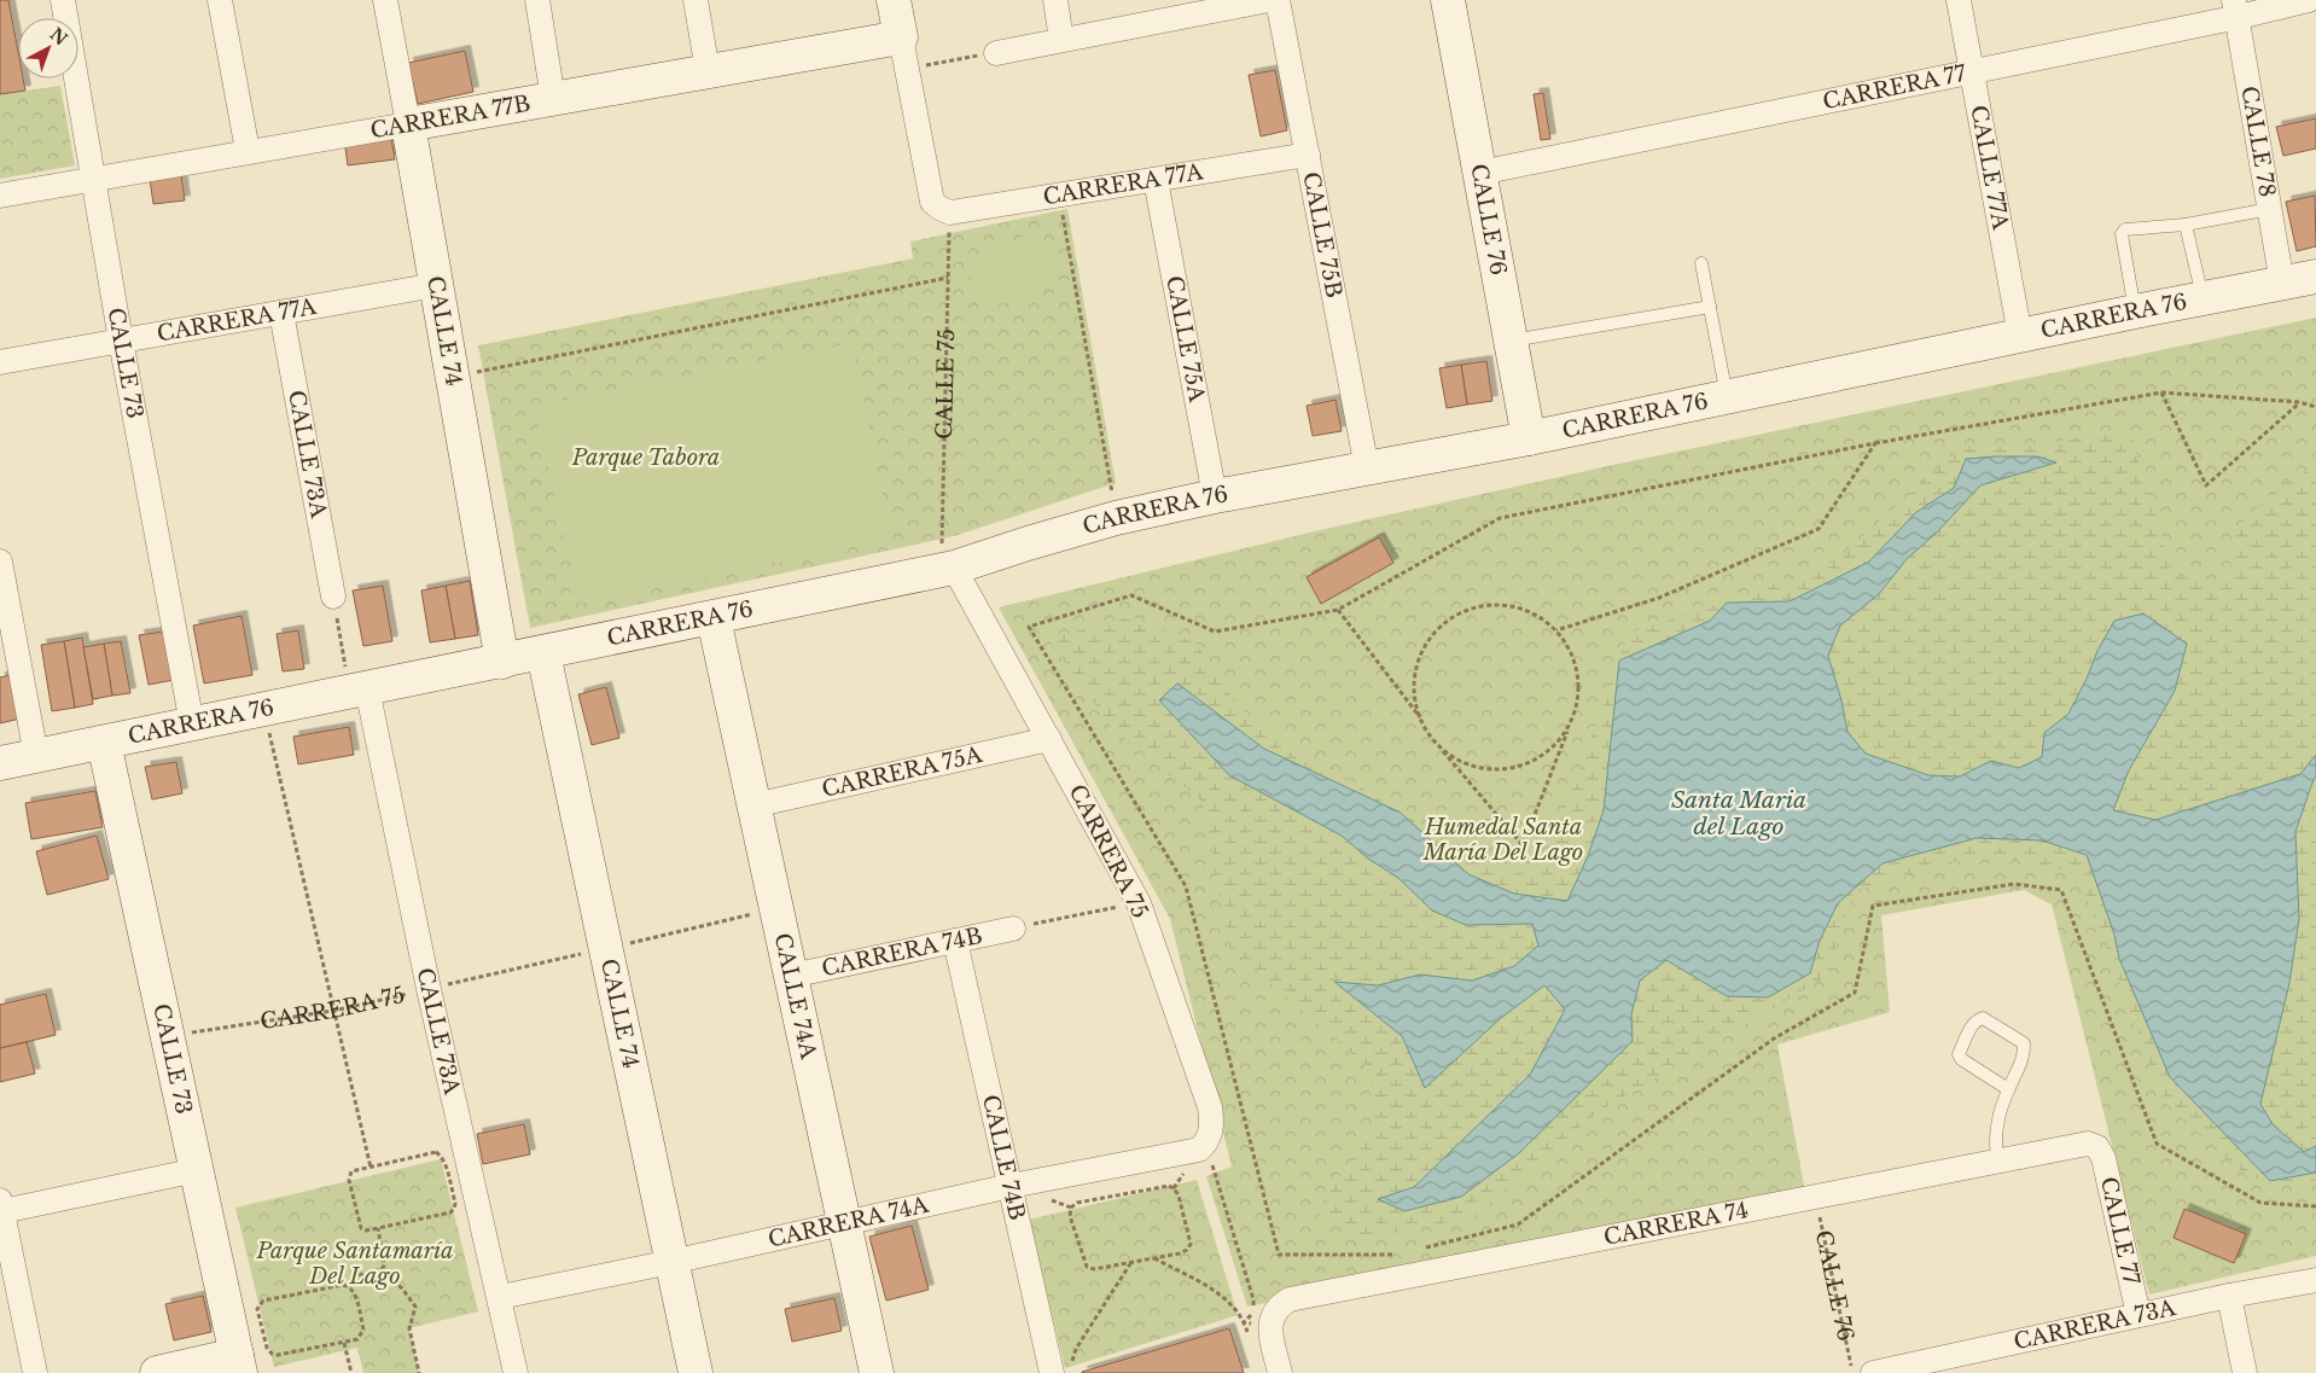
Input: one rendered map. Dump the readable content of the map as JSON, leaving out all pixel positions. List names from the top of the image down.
{
  "streets": {
    "street": [
      "CARRERA 77",
      "CARRERA 77B",
      "CALLE 78",
      "CALLE 77A",
      "CARRERA 77A",
      "CALLE 76",
      "CALLE 75B",
      "CARRERA 76",
      "CALLE 74",
      "CALLE 75A",
      "CALLE 73",
      "CALLE 73A",
      "CARRERA 75A",
      "CARRERA 75",
      "CARRERA 74B",
      "CALLE 74A",
      "CALLE 74B",
      "CARRERA 74A",
      "CARRERA 74",
      "CALLE 77",
      "CARRERA 73A"
    ],
    "path": ["CALLE 75"]
  },
  "crossings": [
    ["CARRERA 77", "CALLE 78"],
    ["CARRERA 77", "CALLE 77A"],
    ["CARRERA 77", "CALLE 76"],
    ["CARRERA 77B", "CALLE 74"],
    ["CARRERA 77B", "CALLE 73"],
    ["CALLE 78", "CARRERA 76"],
    ["CALLE 77A", "CARRERA 76"],
    ["CARRERA 77A", "CALLE 75B"],
    ["CARRERA 77A", "CALLE 74"],
    ["CARRERA 77A", "CALLE 75A"],
    ["CARRERA 77A", "CALLE 73"],
    ["CARRERA 77A", "CALLE 75"],
    ["CARRERA 77A", "CALLE 73A"],
    ["CALLE 76", "CARRERA 76"],
    ["CALLE 76", "CARRERA 74"],
    ["CALLE 75B", "CARRERA 76"],
    ["CARRERA 76", "CALLE 74"],
    ["CARRERA 76", "CALLE 75A"],
    ["CARRERA 76", "CALLE 73"],
    ["CARRERA 76", "CALLE 75"],
    ["CARRERA 76", "CALLE 73A"],
    ["CARRERA 76", "CARRERA 75"],
    ["CARRERA 76", "CALLE 74A"],
    ["CALLE 74", "CARRERA 75"],
    ["CALLE 74", "CARRERA 74A"],
    ["CALLE 73", "CARRERA 75"],
    ["CALLE 75", "CARRERA 75"],
    ["CALLE 73A", "CARRERA 75"],
    ["CALLE 73A", "CARRERA 74A"],
    ["CARRERA 75A", "CARRERA 75"],
    ["CARRERA 75A", "CALLE 74A"],
    ["CARRERA 75", "CALLE 74A"],
    ["CARRERA 75", "CARRERA 74A"],
    ["CARRERA 74B", "CALLE 74A"],
    ["CARRERA 74B", "CALLE 74B"],
    ["CALLE 74A", "CARRERA 74A"],
    ["CALLE 74B", "CARRERA 74A"],
    ["CARRERA 74", "CALLE 77"],
    ["CALLE 77", "CARRERA 73A"]
  ],
  "water": ["Santa Maria del Lago"],
  "parks": ["Parque Tabora", "Humedal Santa María Del Lago", "Parque Santamaría Del Lago"],
  "north": "top right"
}
